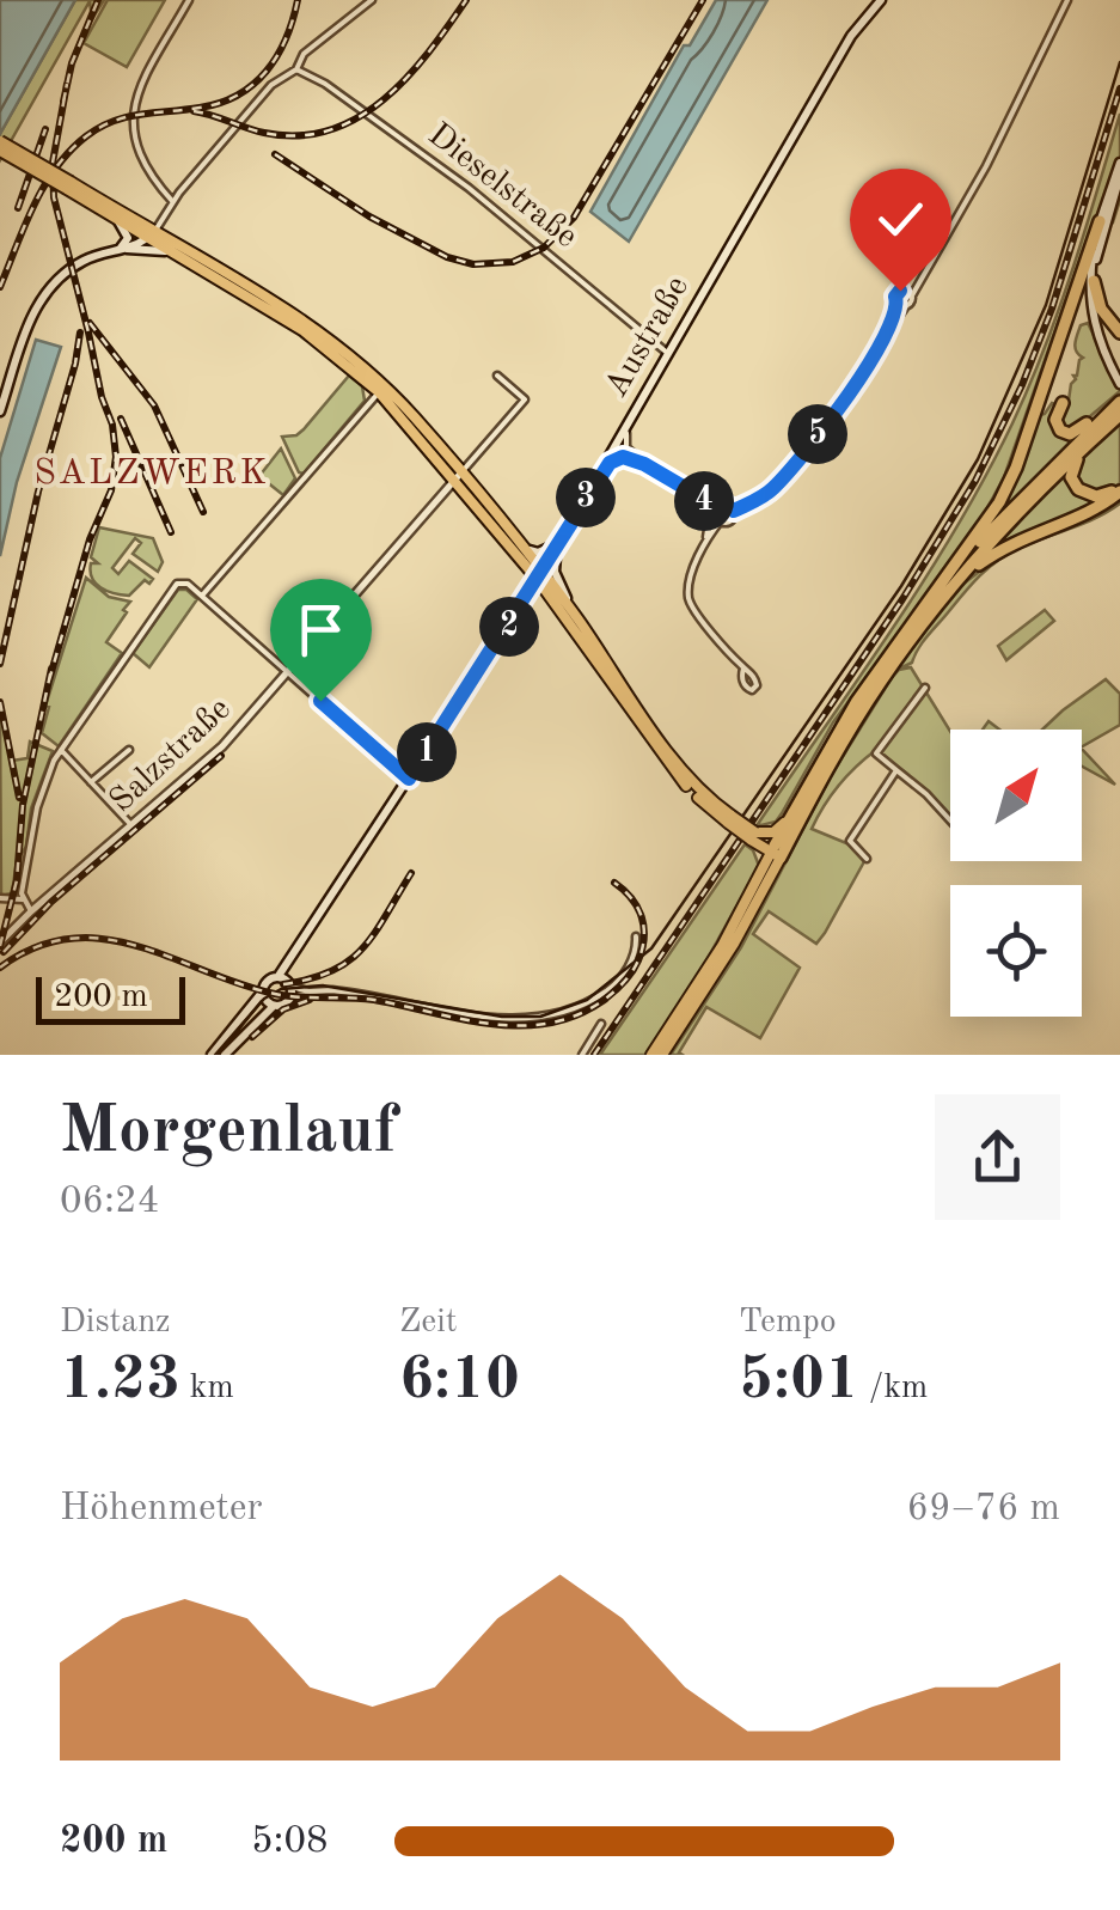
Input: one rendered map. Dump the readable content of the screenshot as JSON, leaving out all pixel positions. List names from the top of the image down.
{
  "streets": {
    "main road": ["Austraße"],
    "street": ["Dieselstraße", "Salzstraße"]
  },
  "crossings": [
    ["Dieselstraße", "Austraße"]
  ],
  "districts": ["SALZWERK"],
  "scale_bar": "200 m",
  "north": "top right",
  "page": {
    "pins": [
      "5",
      "3",
      "4",
      "2",
      "1"
    ],
    "scale": "200 m",
    "heading": ["Morgenlauf", "06:24"],
    "stats": [
      ["Distanz", "1.23 km"],
      ["Zeit", "6:10"],
      ["Tempo", "5:01 /km"]
    ],
    "chart": ["Höhenmeter", "69–76 m"],
    "list": [
      {
        "name": "200 m",
        "note": "5:08"
      }
    ]
  }
}
